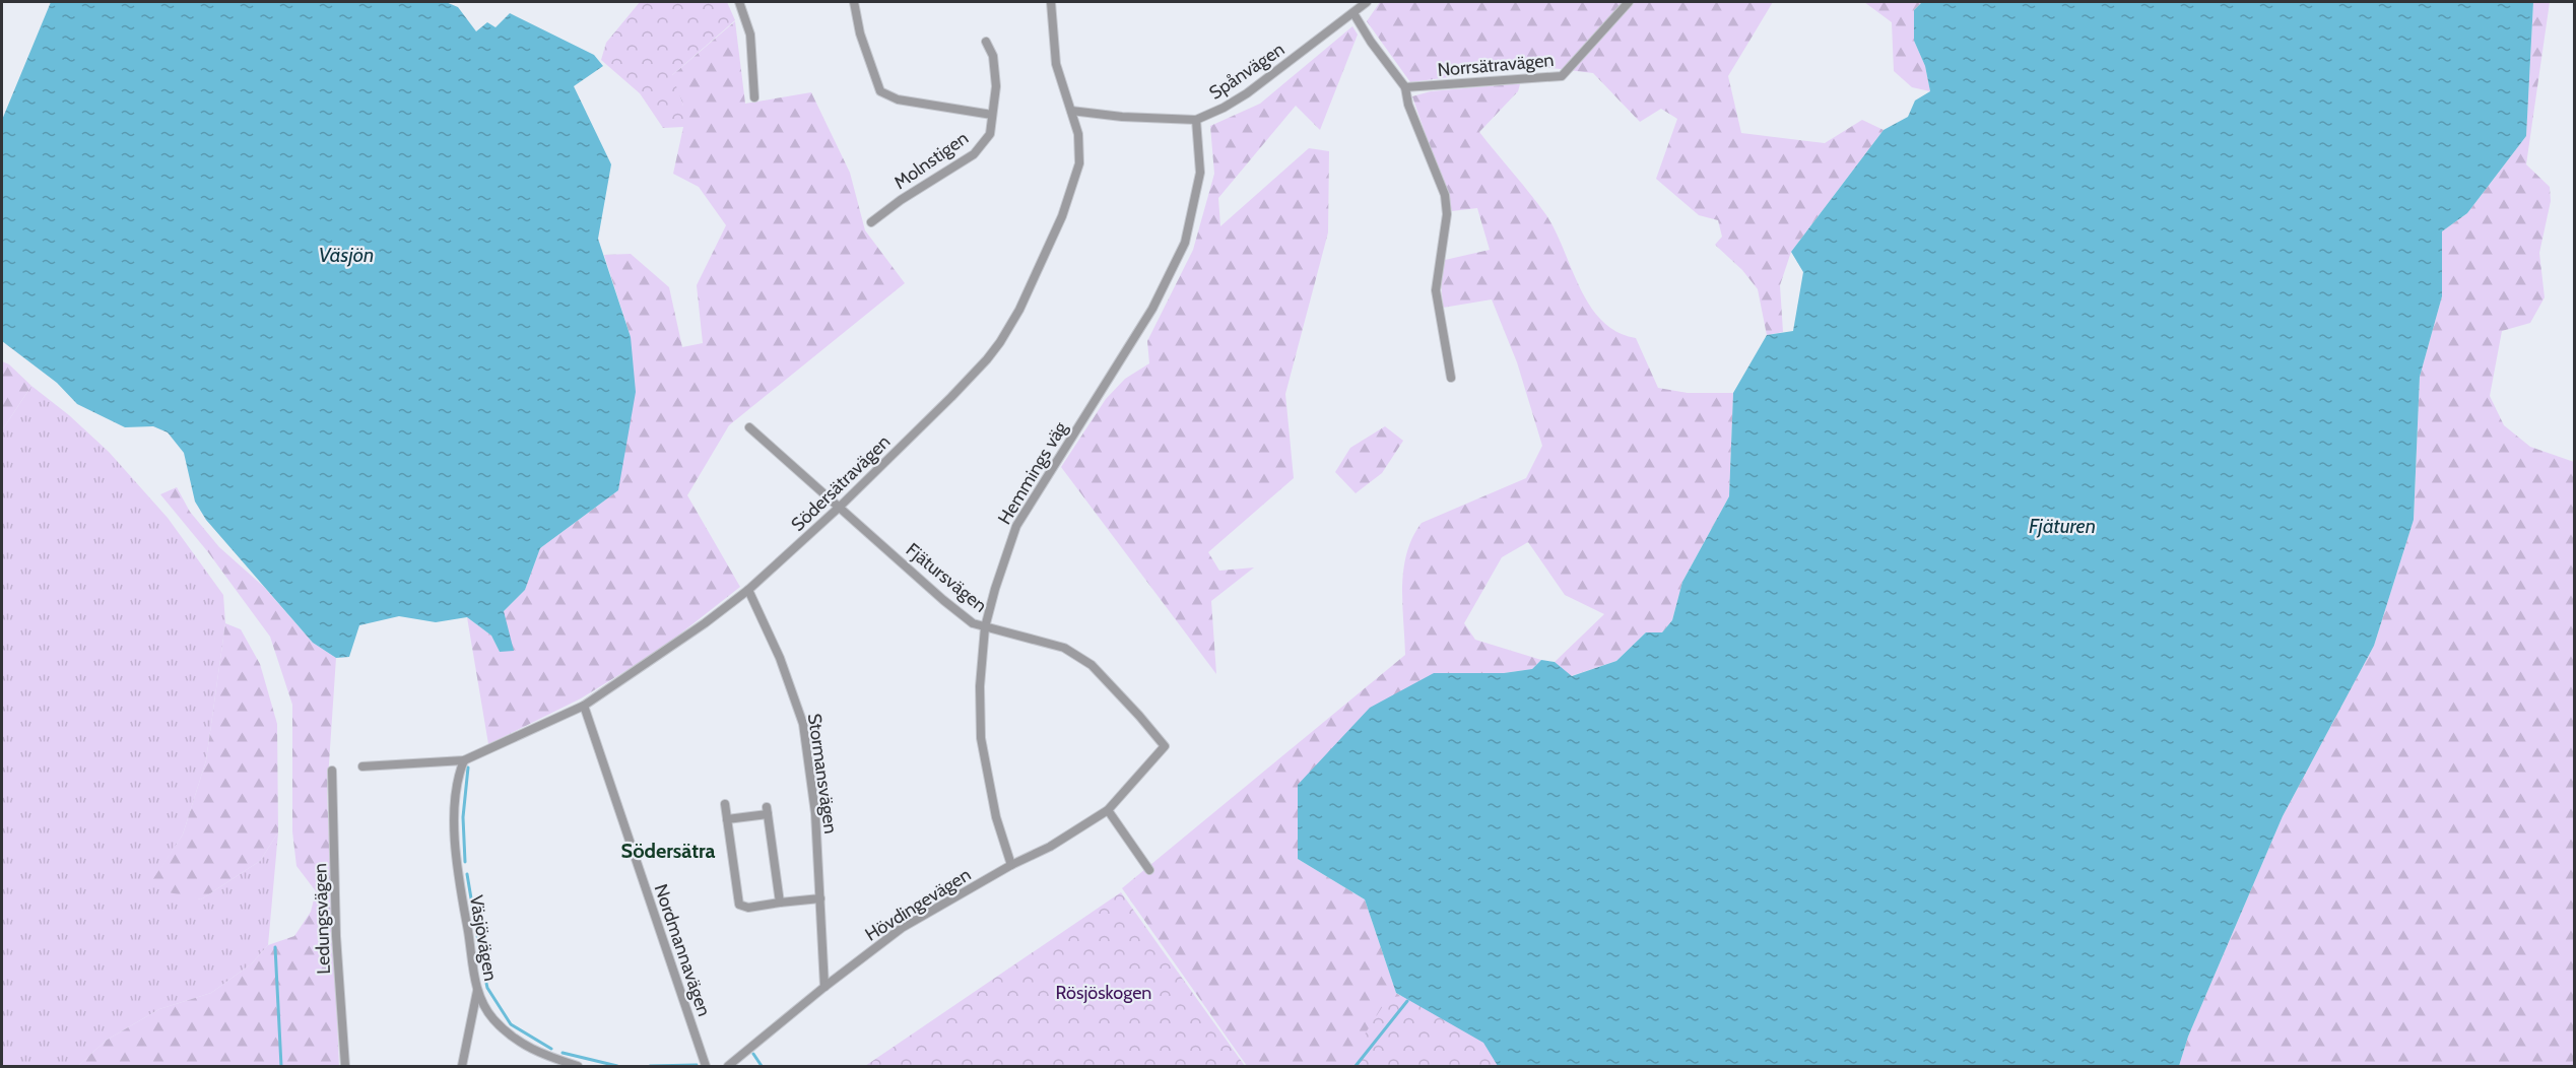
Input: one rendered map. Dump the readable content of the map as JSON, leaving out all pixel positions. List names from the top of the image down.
{
  "streets": {
    "street": [
      "Norrsätravägen",
      "Spånvägen",
      "Molnstigen",
      "Hemmings väg",
      "Södersätravägen",
      "Fjätursvägen",
      "Stormansvägen",
      "Hövdingevägen",
      "Ledungsvägen",
      "Väsjövägen",
      "Nordmannavägen"
    ]
  },
  "crossings": [
    ["Spånvägen", "Hemmings väg"],
    ["Spånvägen", "Södersätravägen"],
    ["Hemmings väg", "Fjätursvägen"],
    ["Hemmings väg", "Hövdingevägen"],
    ["Södersätravägen", "Fjätursvägen"],
    ["Södersätravägen", "Stormansvägen"],
    ["Södersätravägen", "Väsjövägen"],
    ["Södersätravägen", "Nordmannavägen"],
    ["Fjätursvägen", "Hövdingevägen"],
    ["Stormansvägen", "Hövdingevägen"]
  ],
  "districts": ["Södersätra"],
  "water": ["Väsjön", "Fjäturen"],
  "parks": ["Rösjöskogen"]
}
